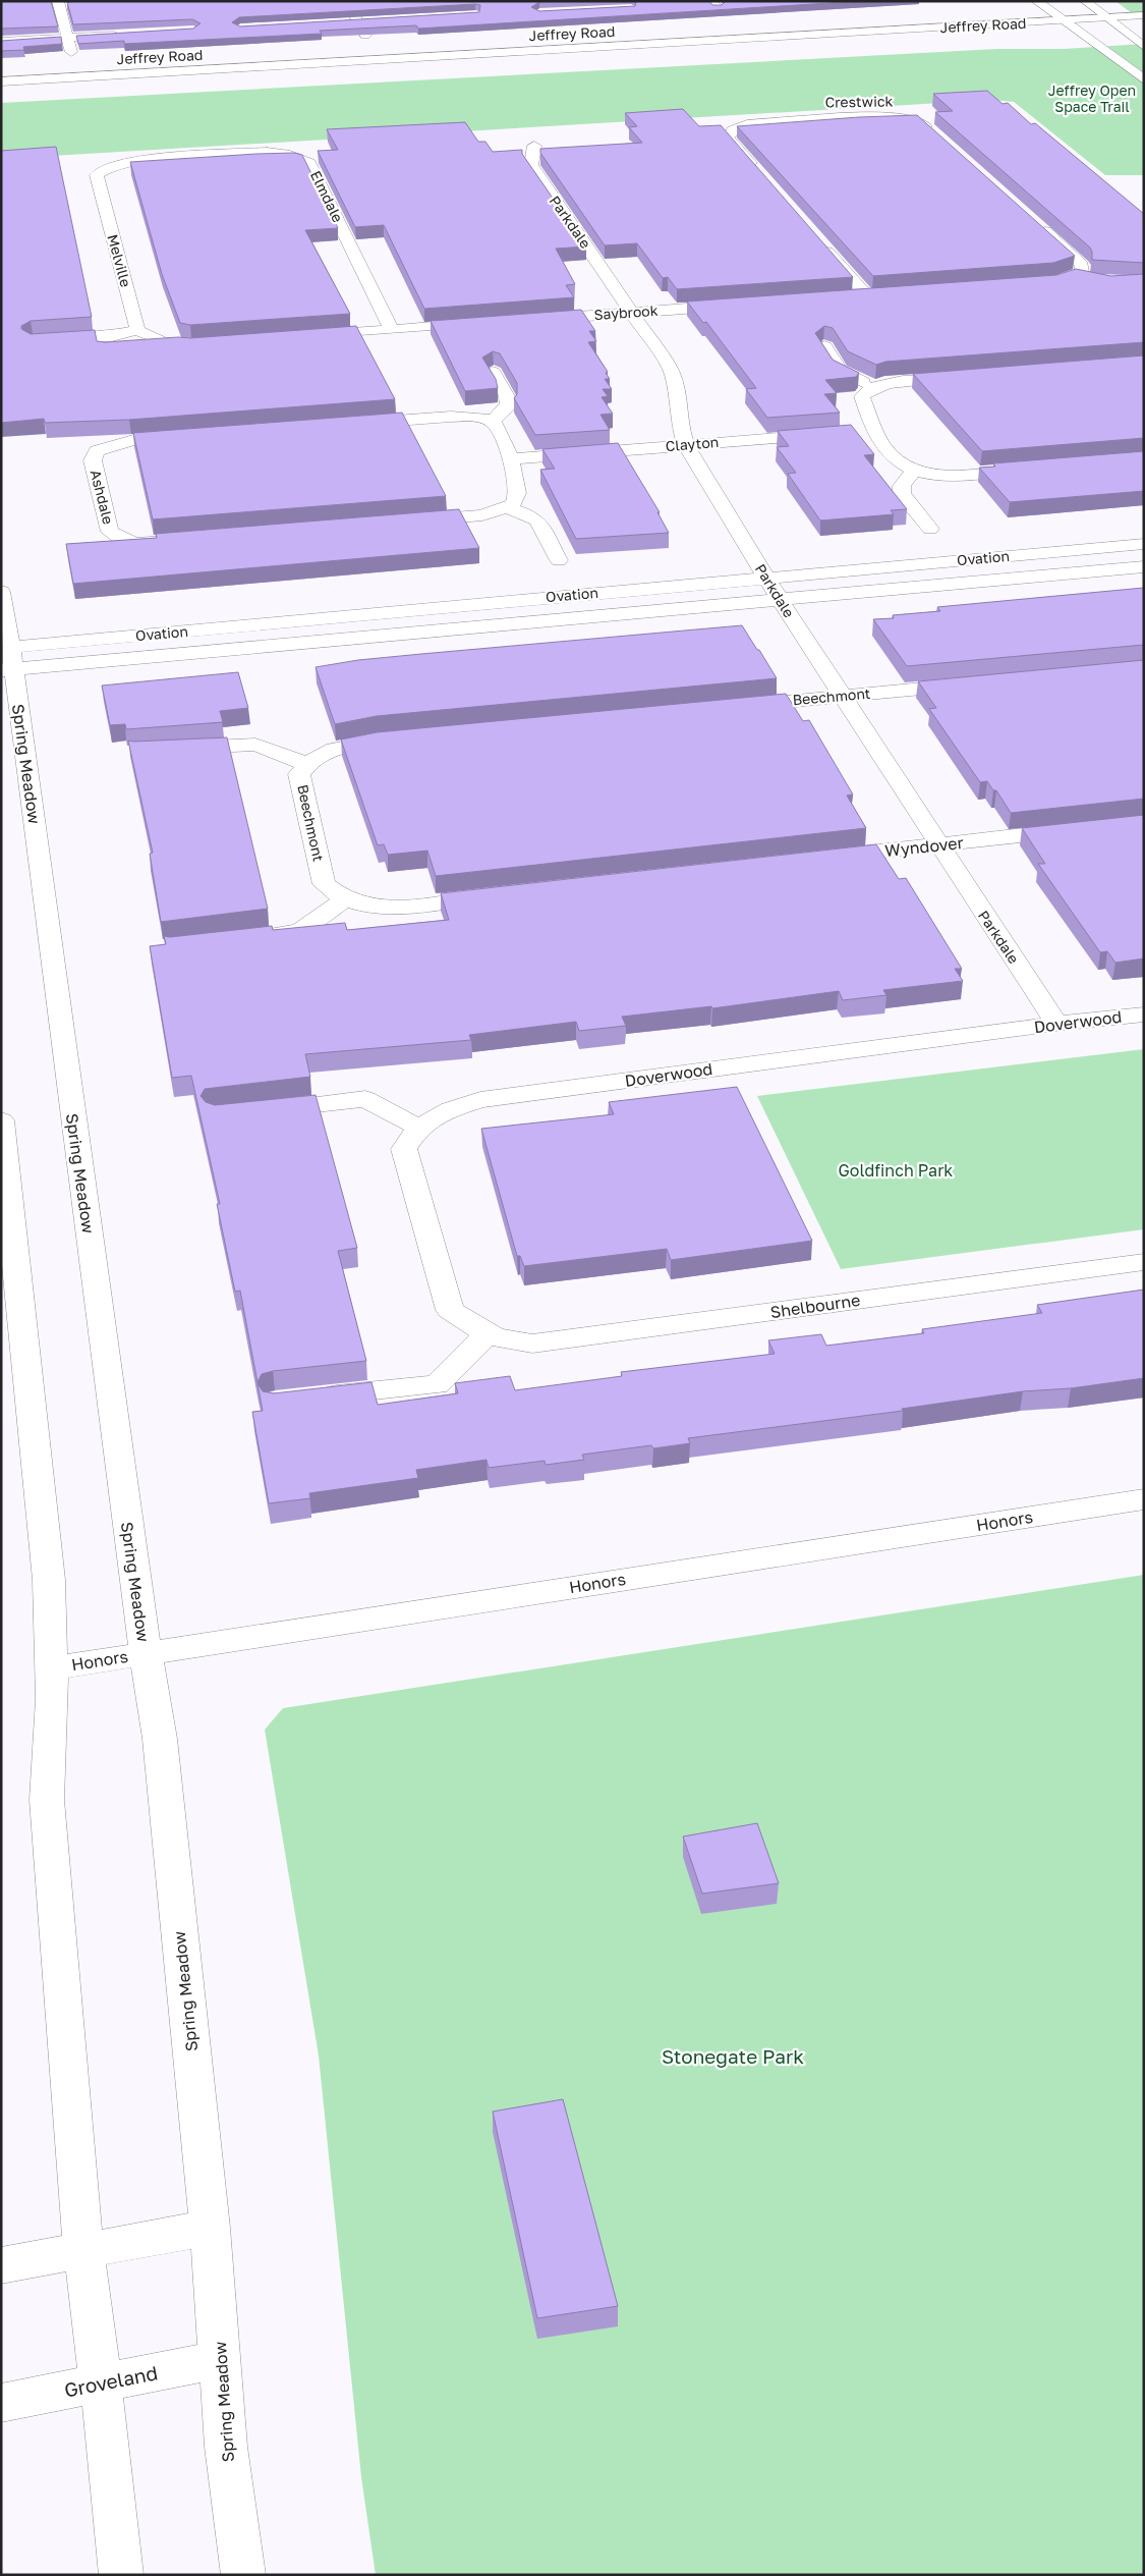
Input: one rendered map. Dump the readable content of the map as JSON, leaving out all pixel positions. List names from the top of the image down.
{
  "streets": {
    "street": [
      "Jeffrey Road",
      "Crestwick",
      "Elmdale",
      "Parkdale",
      "Melville",
      "Saybrook",
      "Clayton",
      "Ashdale",
      "Ovation",
      "Beechmont",
      "Spring Meadow",
      "Wyndover",
      "Doverwood",
      "Shelbourne",
      "Honors",
      "Groveland"
    ]
  },
  "crossings": [
    ["Elmdale", "Melville"],
    ["Parkdale", "Saybrook"],
    ["Parkdale", "Clayton"],
    ["Parkdale", "Ovation"],
    ["Parkdale", "Beechmont"],
    ["Parkdale", "Wyndover"],
    ["Parkdale", "Doverwood"],
    ["Ovation", "Spring Meadow"],
    ["Spring Meadow", "Honors"],
    ["Spring Meadow", "Groveland"],
    ["Doverwood", "Shelbourne"]
  ],
  "parks": ["Jeffrey Open Space Trail", "Goldfinch Park", "Stonegate Park"]
}
